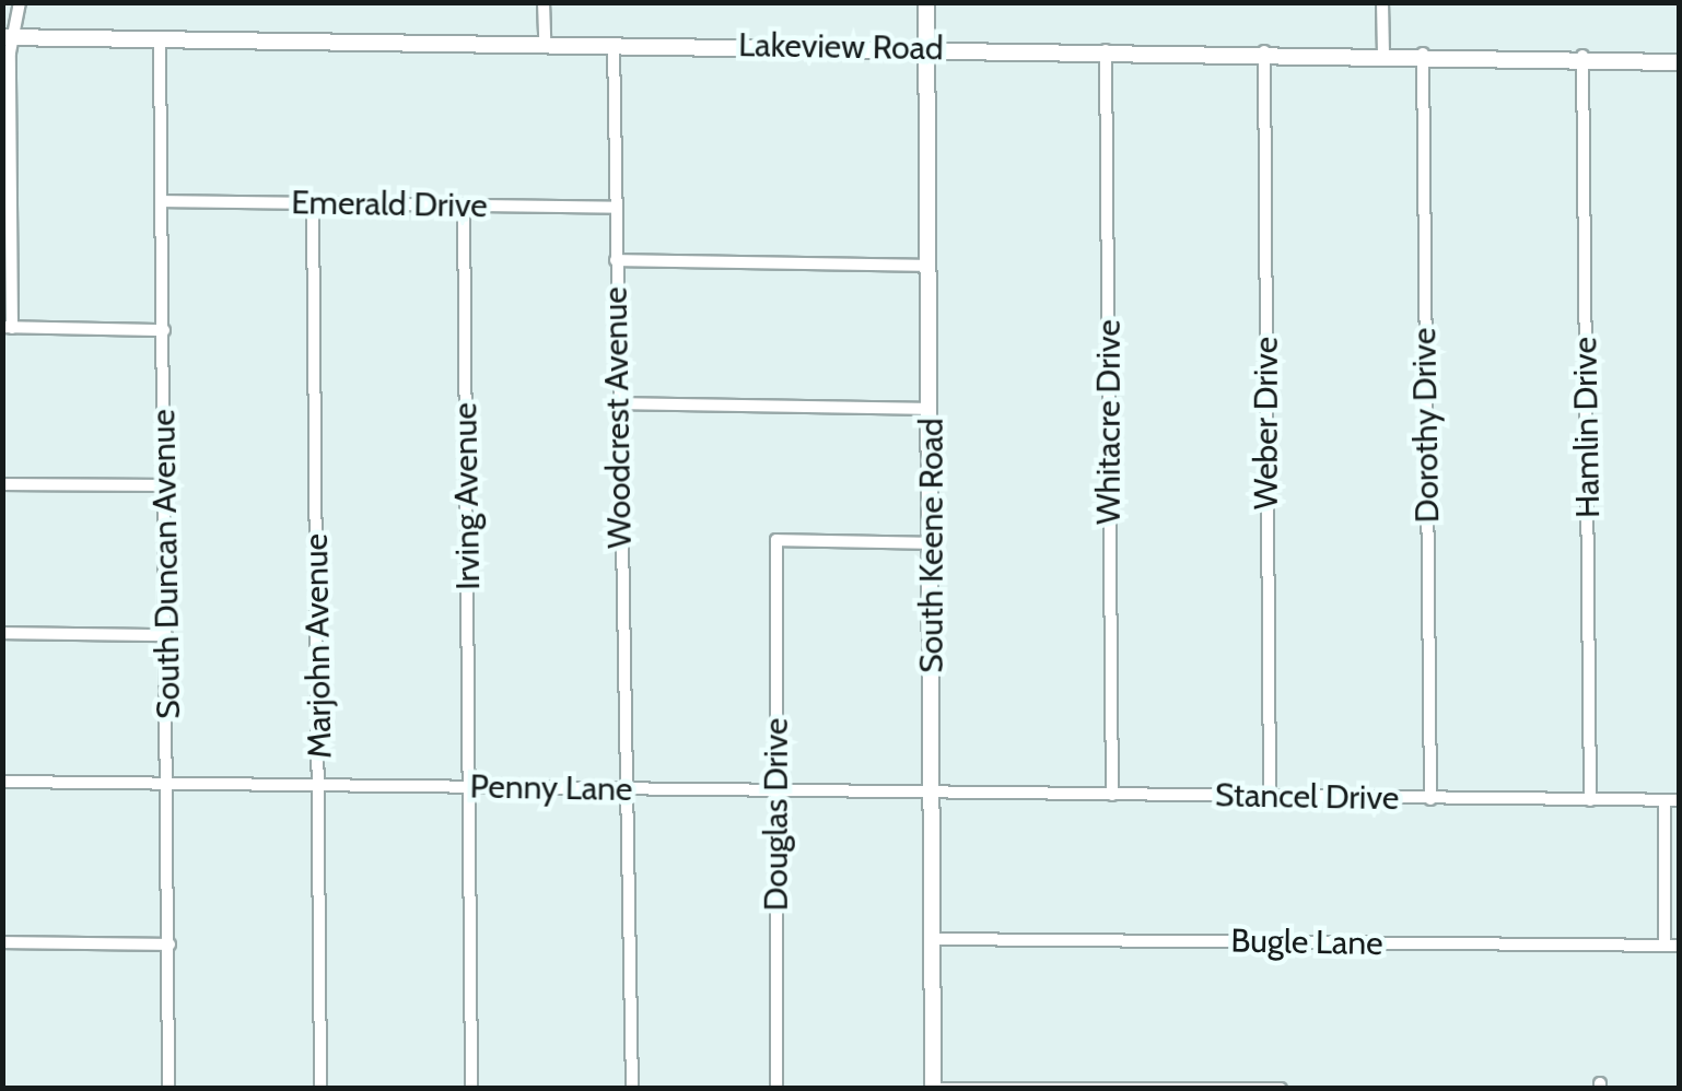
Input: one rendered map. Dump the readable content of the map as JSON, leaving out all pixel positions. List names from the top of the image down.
{
  "streets": {
    "street": [
      "Lakeview Road",
      "Emerald Drive",
      "Woodcrest Avenue",
      "Whitacre Drive",
      "Weber Drive",
      "Dorothy Drive",
      "Hamlin Drive",
      "Irving Avenue",
      "South Keene Road",
      "South Duncan Avenue",
      "Marjohn Avenue",
      "Penny Lane",
      "Stancel Drive",
      "Douglas Drive",
      "Bugle Lane"
    ]
  },
  "crossings": [
    ["Lakeview Road", "Woodcrest Avenue"],
    ["Lakeview Road", "Whitacre Drive"],
    ["Lakeview Road", "Weber Drive"],
    ["Lakeview Road", "Dorothy Drive"],
    ["Lakeview Road", "Hamlin Drive"],
    ["Lakeview Road", "South Keene Road"],
    ["Lakeview Road", "South Duncan Avenue"],
    ["Emerald Drive", "Woodcrest Avenue"],
    ["Emerald Drive", "Irving Avenue"],
    ["Emerald Drive", "South Duncan Avenue"],
    ["Emerald Drive", "Marjohn Avenue"],
    ["Woodcrest Avenue", "Penny Lane"],
    ["Whitacre Drive", "Stancel Drive"],
    ["Weber Drive", "Stancel Drive"],
    ["Dorothy Drive", "Stancel Drive"],
    ["Hamlin Drive", "Stancel Drive"],
    ["Irving Avenue", "Penny Lane"],
    ["South Keene Road", "Penny Lane"],
    ["South Keene Road", "Stancel Drive"],
    ["South Keene Road", "Douglas Drive"],
    ["South Keene Road", "Bugle Lane"],
    ["South Duncan Avenue", "Penny Lane"],
    ["Marjohn Avenue", "Penny Lane"],
    ["Penny Lane", "Stancel Drive"],
    ["Penny Lane", "Douglas Drive"]
  ]
}
